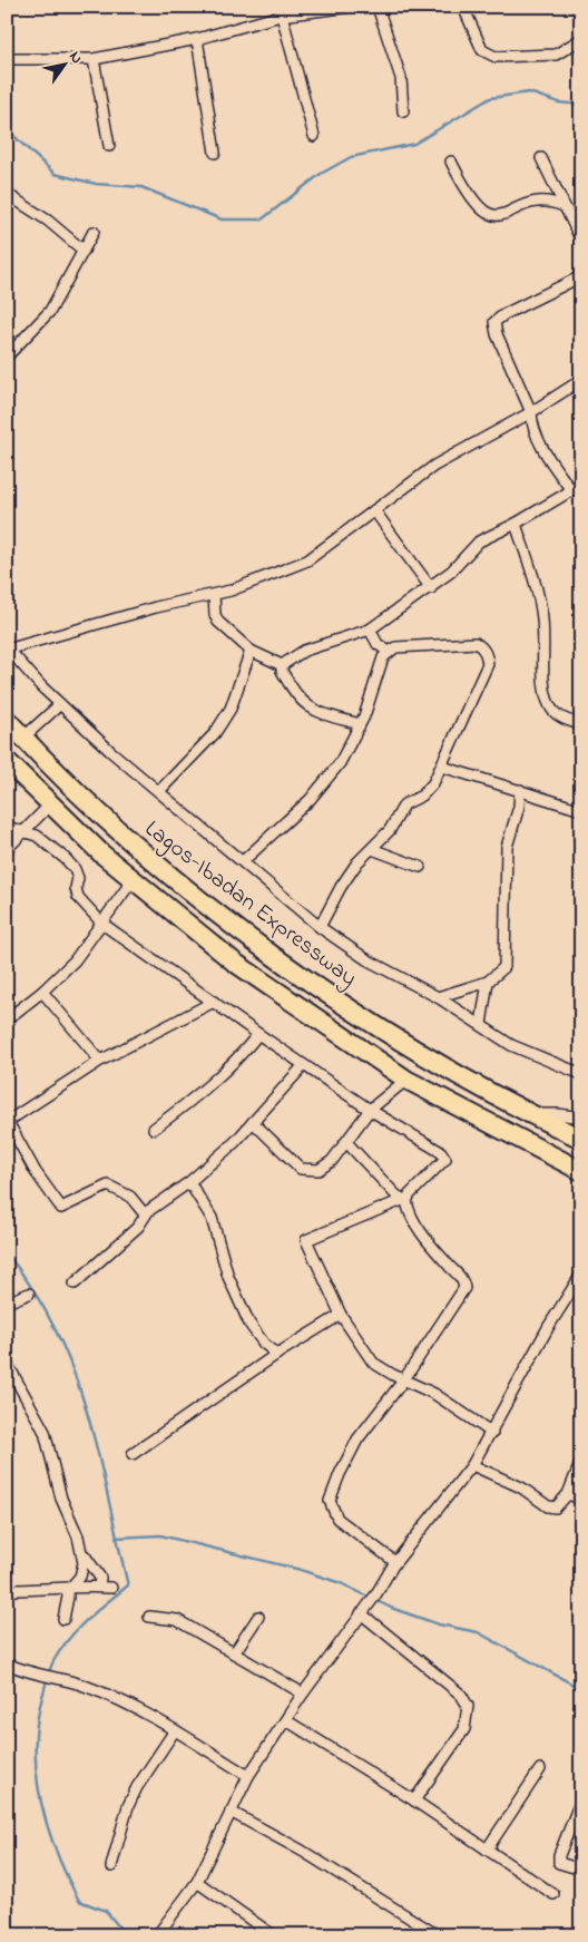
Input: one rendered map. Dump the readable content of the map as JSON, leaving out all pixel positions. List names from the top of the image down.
{
  "streets": {
    "highway": ["Lagos-Ibadan Expressway"]
  },
  "north": "top right"
}
